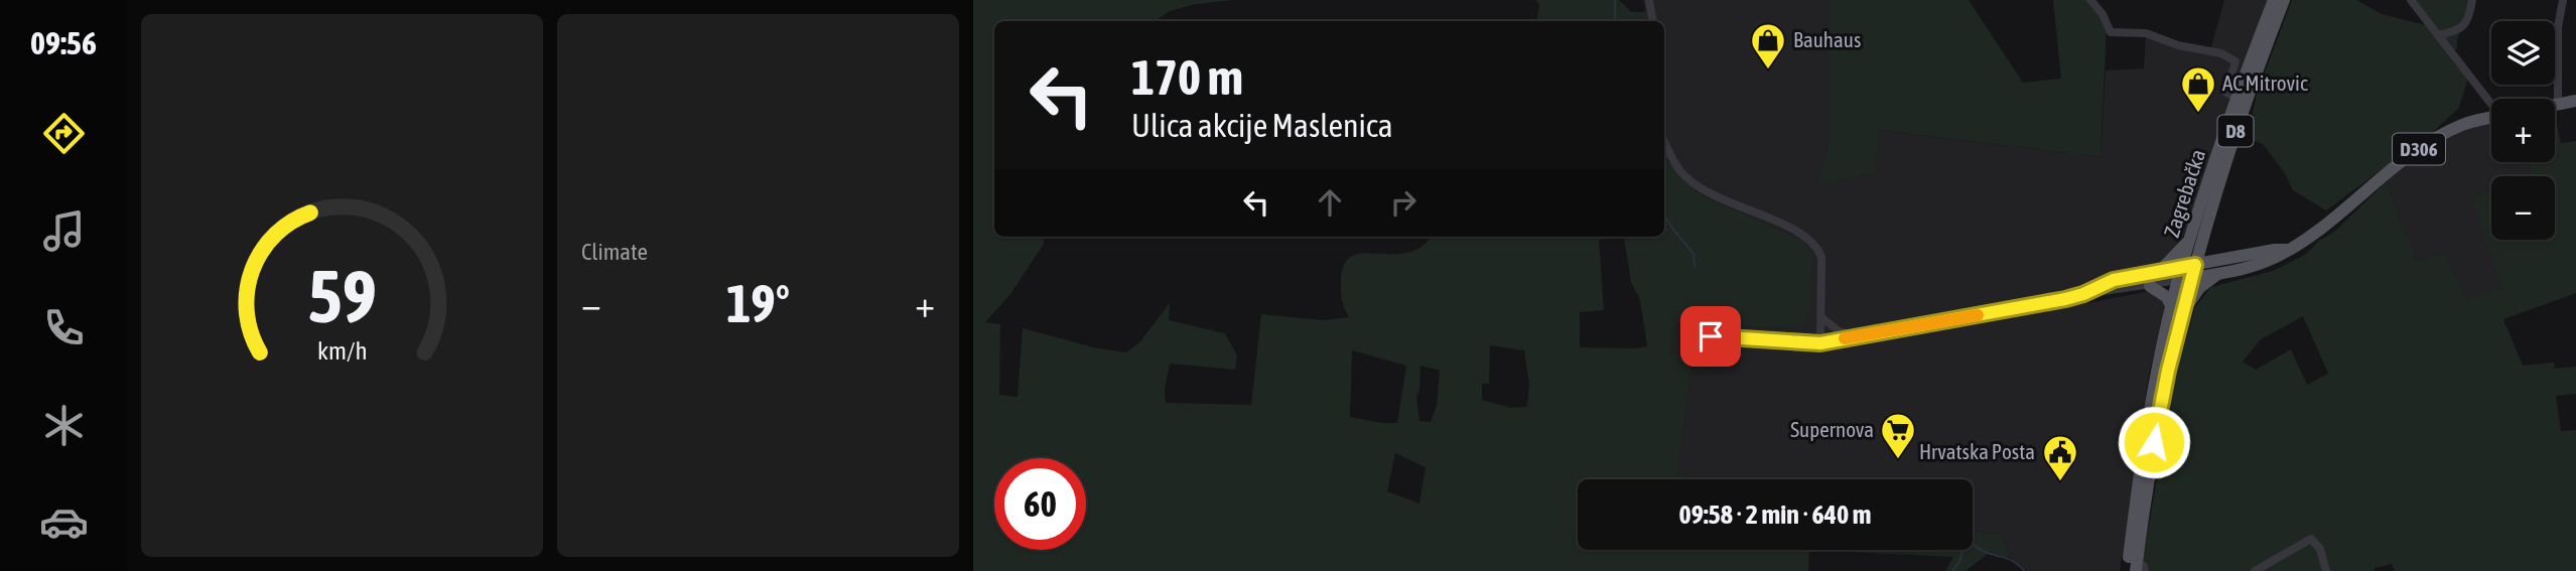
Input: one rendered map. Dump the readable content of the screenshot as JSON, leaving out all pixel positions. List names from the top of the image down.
{
  "streets": {
    "main road": ["D8", "D306", "Zagrebačka"]
  },
  "crossings": [
    ["D8", "D306"],
    ["D8", "Zagrebačka"],
    ["D306", "Zagrebačka"]
  ],
  "places": {
    "shop": ["Bauhaus", "AC Mitrovic"],
    "supermarket": ["Supernova"],
    "public building": ["Hrvatska Posta"]
  },
  "page": {
    "tabs": "09:56",
    "tile": "Climate",
    "map_buttons": ["+", "−"],
    "turn": ["170 m", "Ulica akcije Maslenica"],
    "heat": ["−", "19°", "+"],
    "limit": "60",
    "trip": "09:58 · 2 min · 640 m",
    "gauge": ["59", "km/h"]
  }
}
